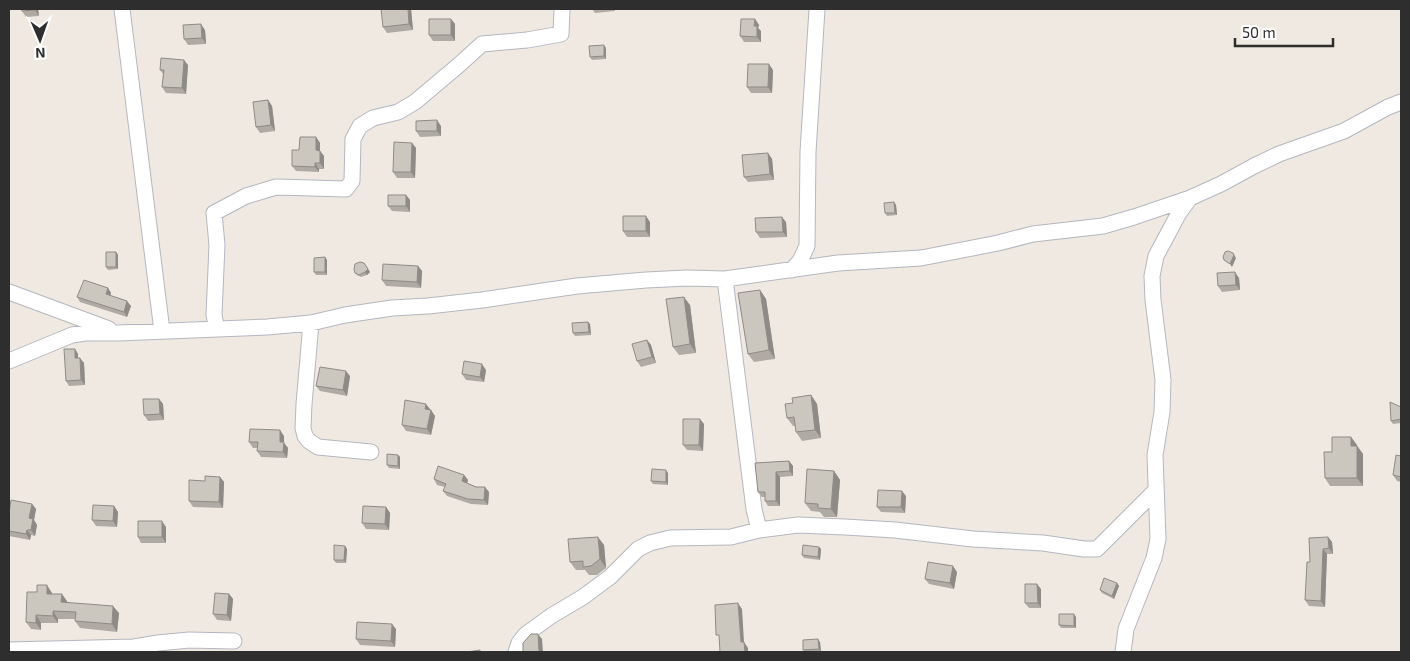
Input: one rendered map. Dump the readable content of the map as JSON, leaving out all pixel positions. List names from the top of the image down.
{
  "scale_bar": "50 m",
  "north": "bottom"
}
